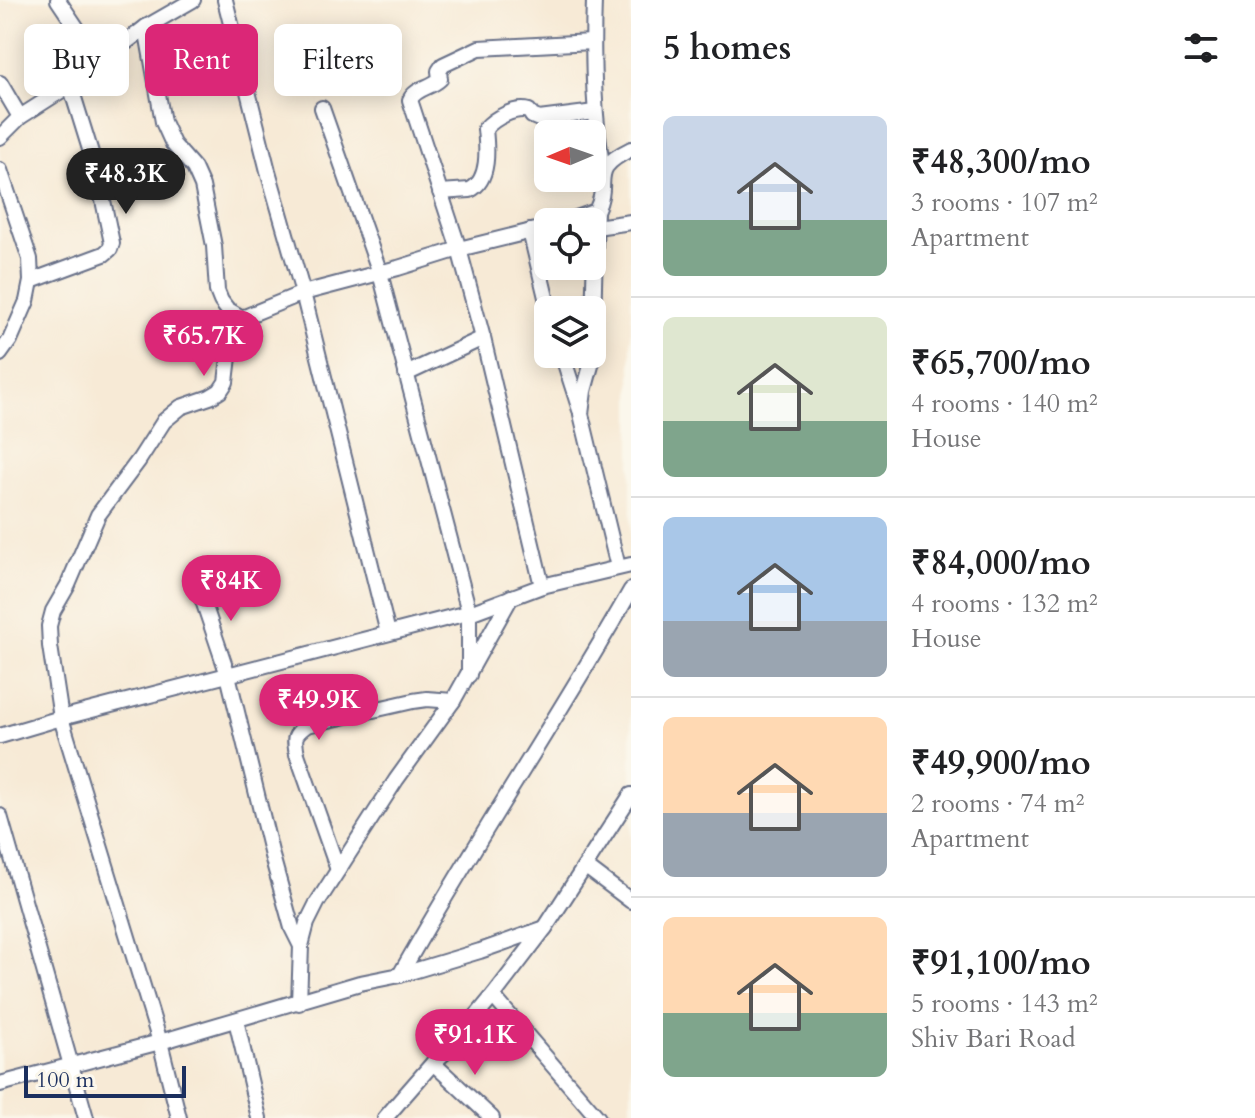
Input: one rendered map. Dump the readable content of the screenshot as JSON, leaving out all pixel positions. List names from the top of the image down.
{
  "scale_bar": "100 m",
  "north": "left",
  "page": {
    "heading": "5 homes",
    "chip": ["Buy", "Rent", "Filters"],
    "list": [
      {
        "name": "₹48,300/mo",
        "note": "3 rooms · 107 m² · Apartment"
      },
      {
        "name": "₹65,700/mo",
        "note": "4 rooms · 140 m² · House"
      },
      {
        "name": "₹84,000/mo",
        "note": "4 rooms · 132 m² · House"
      },
      {
        "name": "₹49,900/mo",
        "note": "2 rooms · 74 m² · Apartment"
      },
      {
        "name": "₹91,100/mo",
        "note": "5 rooms · 143 m² · Shiv Bari Road"
      }
    ],
    "price": [
      "₹48.3K",
      "₹65.7K",
      "₹84K",
      "₹49.9K",
      "₹91.1K"
    ],
    "scale": "100 m"
  }
}
